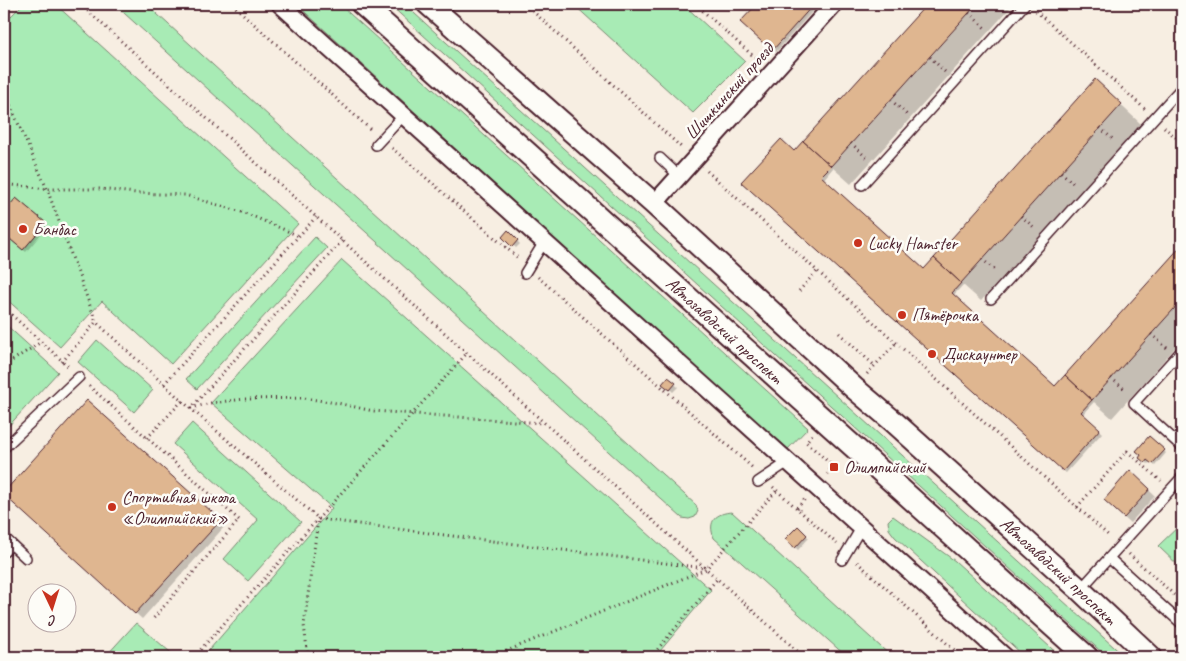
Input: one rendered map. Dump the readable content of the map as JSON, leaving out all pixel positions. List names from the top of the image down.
{
  "streets": {
    "street": ["Шишкинский проезд", "Автозаводский проспект"]
  },
  "crossings": [
    ["Шишкинский проезд", "Автозаводский проспект"]
  ],
  "places": {
    "other": [
      "Банбас",
      "Lucky Hamster",
      "Пятёрочка",
      "Дискаунтер",
      "Спортивная школа «Олимпийский»"
    ],
    "transit": ["Олимпийский"]
  },
  "north": "bottom"
}
